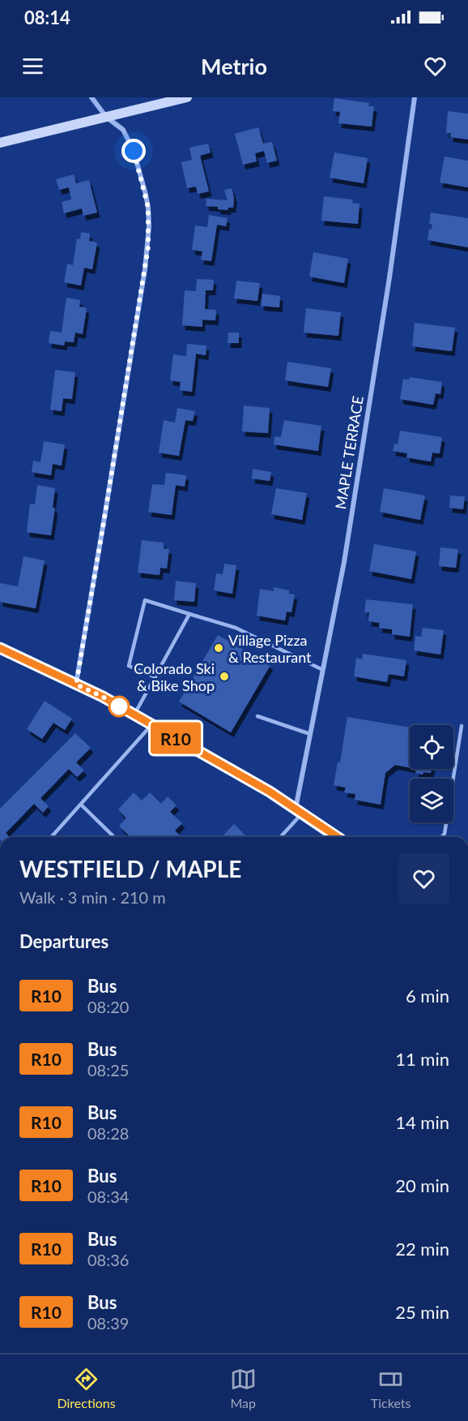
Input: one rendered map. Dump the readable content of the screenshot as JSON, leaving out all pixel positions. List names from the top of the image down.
{
  "streets": {
    "street": ["MAPLE TERRACE"]
  },
  "places": ["Village Pizza & Restaurant", "Colorado Ski & Bike Shop"],
  "lines": ["bus line R10"],
  "page": {
    "status": "08:14",
    "header": "Metrio",
    "on_map": "R10",
    "heading": [
      ["WESTFIELD / MAPLE", "Walk · 3 min · 210 m"],
      "Departures"
    ],
    "list": [
      {
        "mark": "R10",
        "name": "Bus",
        "note": "08:20",
        "value": "6 min"
      },
      {
        "mark": "R10",
        "name": "Bus",
        "note": "08:25",
        "value": "11 min"
      },
      {
        "mark": "R10",
        "name": "Bus",
        "note": "08:28",
        "value": "14 min"
      },
      {
        "mark": "R10",
        "name": "Bus",
        "note": "08:34",
        "value": "20 min"
      },
      {
        "mark": "R10",
        "name": "Bus",
        "note": "08:36",
        "value": "22 min"
      },
      {
        "mark": "R10",
        "name": "Bus",
        "note": "08:39",
        "value": "25 min"
      }
    ],
    "tabs": ["Directions", "Map", "Tickets"]
  }
}
